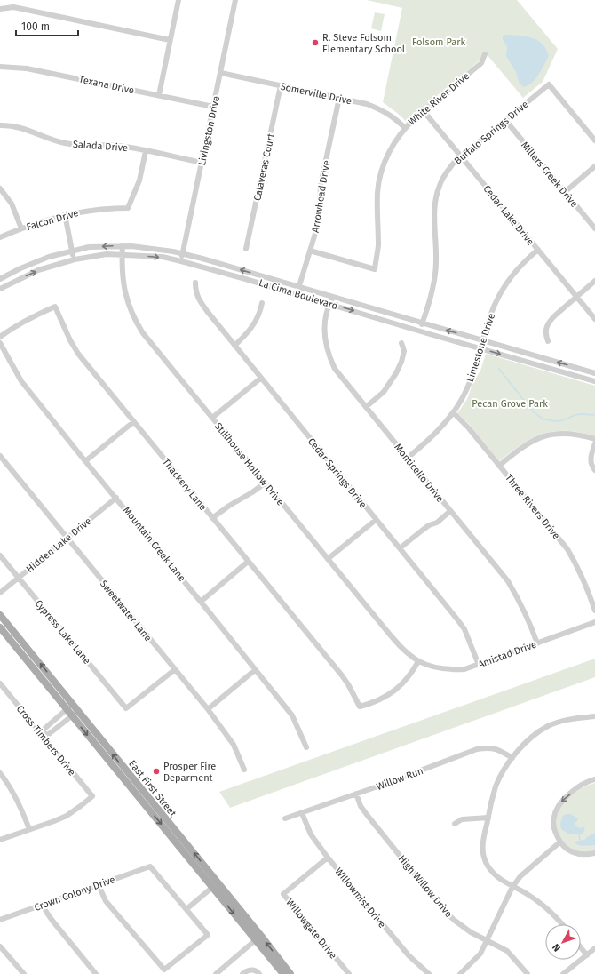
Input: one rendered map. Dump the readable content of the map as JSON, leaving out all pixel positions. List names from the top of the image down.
{
  "streets": {
    "main road": ["East First Street"],
    "street": [
      "Texana Drive",
      "Somerville Drive",
      "White River Drive",
      "Livingston Drive",
      "Buffalo Springs Drive",
      "Salada Drive",
      "Calaveras Court",
      "Millers Creek Drive",
      "Arrowhead Drive",
      "Cedar Lake Drive",
      "Falcon Drive",
      "La Cima Boulevard",
      "Limestone Drive",
      "Stillhouse Hollow Drive",
      "Cedar Springs Drive",
      "Monticello Drive",
      "Thackery Lane",
      "Three Rivers Drive",
      "Mountain Creek Lane",
      "Hidden Lake Drive",
      "Sweetwater Lane",
      "Cypress Lake Lane",
      "Amistad Drive",
      "Cross Timbers Drive",
      "Willow Run",
      "High Willow Drive",
      "Crown Colony Drive",
      "Willowmist Drive",
      "Willowgate Drive"
    ]
  },
  "crossings": [
    ["Texana Drive", "Livingston Drive"],
    ["Somerville Drive", "White River Drive"],
    ["Somerville Drive", "Livingston Drive"],
    ["Somerville Drive", "Calaveras Court"],
    ["Somerville Drive", "Arrowhead Drive"],
    ["White River Drive", "Arrowhead Drive"],
    ["White River Drive", "Cedar Lake Drive"],
    ["Livingston Drive", "Salada Drive"],
    ["Livingston Drive", "La Cima Boulevard"],
    ["Buffalo Springs Drive", "Millers Creek Drive"],
    ["Buffalo Springs Drive", "Cedar Lake Drive"],
    ["Buffalo Springs Drive", "La Cima Boulevard"],
    ["Salada Drive", "Falcon Drive"],
    ["Arrowhead Drive", "La Cima Boulevard"],
    ["Cedar Lake Drive", "Limestone Drive"],
    ["La Cima Boulevard", "Limestone Drive"],
    ["La Cima Boulevard", "Stillhouse Hollow Drive"],
    ["La Cima Boulevard", "Monticello Drive"],
    ["Limestone Drive", "Monticello Drive"],
    ["Limestone Drive", "Three Rivers Drive"],
    ["Stillhouse Hollow Drive", "Thackery Lane"],
    ["Stillhouse Hollow Drive", "Amistad Drive"],
    ["Cedar Springs Drive", "Amistad Drive"],
    ["Monticello Drive", "Amistad Drive"],
    ["Thackery Lane", "Amistad Drive"],
    ["Mountain Creek Lane", "Hidden Lake Drive"],
    ["Hidden Lake Drive", "Sweetwater Lane"],
    ["Hidden Lake Drive", "Cypress Lake Lane"],
    ["Sweetwater Lane", "Cypress Lake Lane"],
    ["Willow Run", "High Willow Drive"],
    ["Willow Run", "Willowmist Drive"],
    ["Willowmist Drive", "Willowgate Drive"]
  ],
  "parks": ["Folsom Park", "Pecan Grove Park"],
  "places": ["R. Steve Folsom Elementary School", "Prosper Fire Deparment"],
  "scale_bar": "100 m",
  "north": "bottom left"
}
